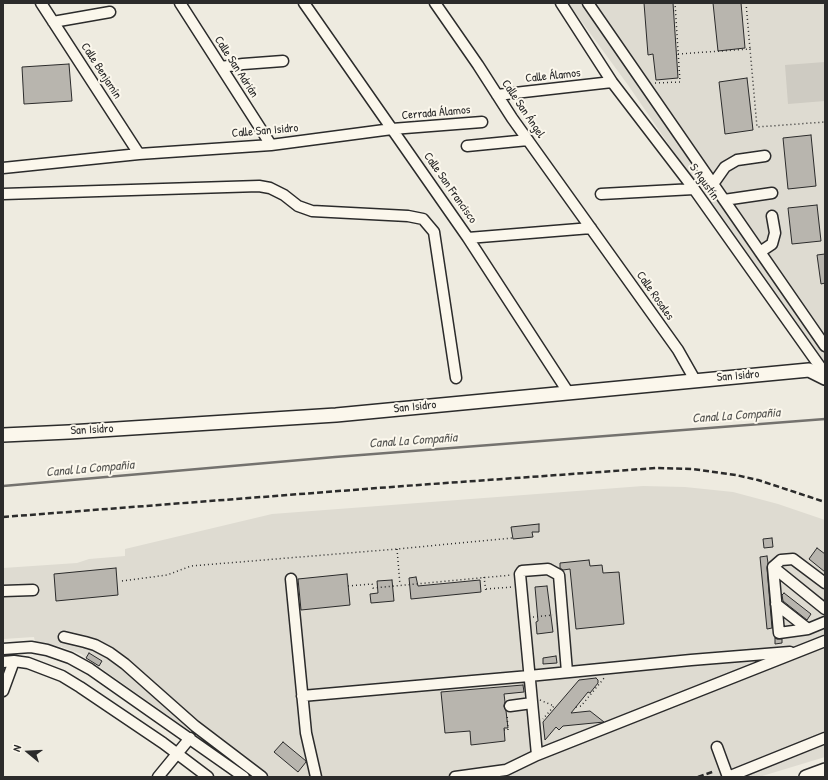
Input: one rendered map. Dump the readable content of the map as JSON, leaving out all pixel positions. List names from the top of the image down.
{
  "streets": {
    "main road": ["San Isidro"],
    "street": [
      "Calle San Adrián",
      "Calle Benjamín",
      "Calle Álamos",
      "Calle San Ángel",
      "Cerrada Álamos",
      "Calle San Isidro",
      "S Agustín",
      "Calle San Francisco",
      "Calle Rosales"
    ]
  },
  "crossings": [
    ["Calle San Adrián", "Calle San Isidro"],
    ["Calle Benjamín", "Calle San Isidro"],
    ["Calle Álamos", "Calle San Ángel"],
    ["Calle Álamos", "S Agustín"],
    ["Calle San Ángel", "Calle Rosales"],
    ["Cerrada Álamos", "Calle San Isidro"],
    ["Cerrada Álamos", "Calle San Francisco"],
    ["Calle San Isidro", "Calle San Francisco"],
    ["S Agustín", "San Isidro"],
    ["Calle San Francisco", "San Isidro"],
    ["Calle Rosales", "San Isidro"]
  ],
  "water": ["Canal La Compañia"],
  "north": "left"
}
